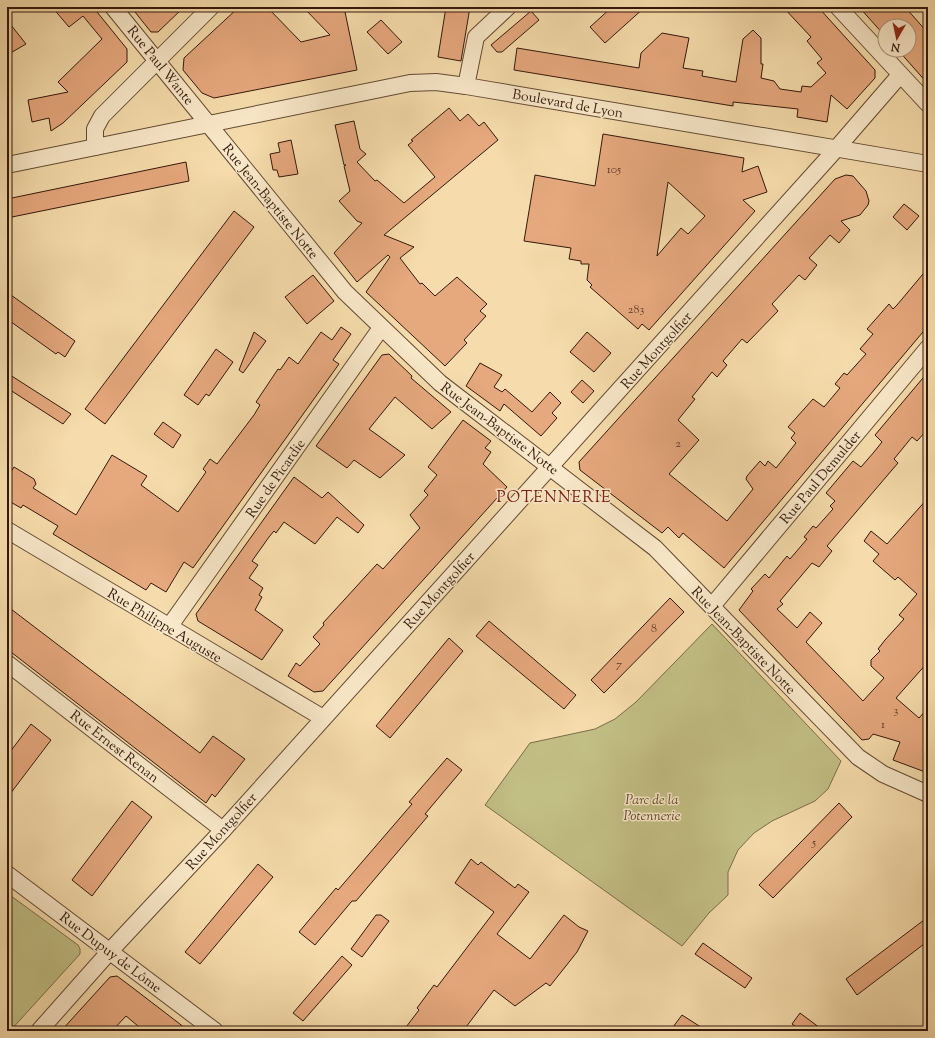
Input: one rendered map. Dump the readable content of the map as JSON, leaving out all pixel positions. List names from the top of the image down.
{
  "streets": {
    "street": [
      "Rue Paul Wante",
      "Boulevard de Lyon",
      "Rue Jean-Baptiste Notte",
      "Rue Montgolfier",
      "Rue Paul Demulder",
      "Rue de Picardie",
      "Rue Philippe Auguste",
      "Rue Ernest Renan",
      "Rue Dupuy de Lôme"
    ]
  },
  "crossings": [
    ["Rue Paul Wante", "Boulevard de Lyon"],
    ["Rue Paul Wante", "Rue Jean-Baptiste Notte"],
    ["Boulevard de Lyon", "Rue Jean-Baptiste Notte"],
    ["Boulevard de Lyon", "Rue Montgolfier"],
    ["Rue Jean-Baptiste Notte", "Rue Montgolfier"],
    ["Rue Jean-Baptiste Notte", "Rue Paul Demulder"],
    ["Rue Jean-Baptiste Notte", "Rue de Picardie"],
    ["Rue Montgolfier", "Rue Philippe Auguste"],
    ["Rue Montgolfier", "Rue Ernest Renan"],
    ["Rue Montgolfier", "Rue Dupuy de Lôme"],
    ["Rue de Picardie", "Rue Philippe Auguste"]
  ],
  "districts": ["POTENNERIE"],
  "parks": ["Parc de la Potennerie"],
  "house_numbers": [
    "105",
    "283",
    "2",
    "8",
    "7",
    "3",
    "1",
    "5"
  ],
  "north": "bottom"
}
